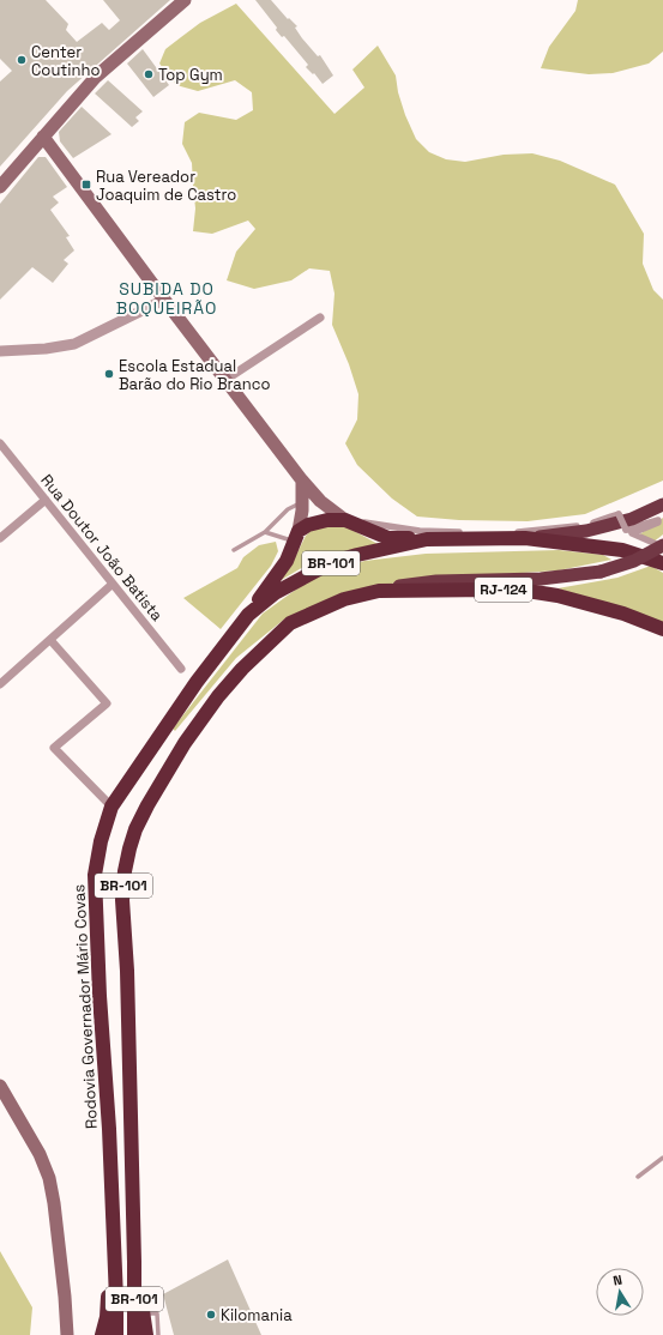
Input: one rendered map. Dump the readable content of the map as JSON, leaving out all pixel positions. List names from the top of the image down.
{
  "streets": {
    "highway": ["BR-101", "RJ-124", "Rodovia Governador Mário Covas"],
    "street": ["Rua Doutor João Batista"]
  },
  "crossings": [
    ["BR-101", "RJ-124"]
  ],
  "districts": ["SUBIDA DO BOQUEIRÃO"],
  "places": {
    "other": [
      "Center Coutinho",
      "Top Gym",
      "Escola Estadual Barão do Rio Branco",
      "Kilomania"
    ],
    "transit": ["Rua Vereador Joaquim de Castro"]
  },
  "north": "top"
}
